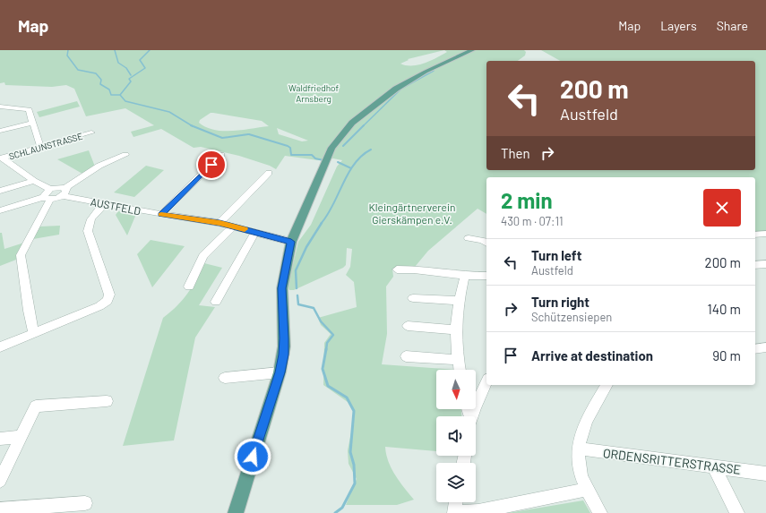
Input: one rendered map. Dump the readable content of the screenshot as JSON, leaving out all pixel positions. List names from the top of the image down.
{
  "streets": {
    "street": ["SCHLAUNSTRASSE", "AUSTFELD", "ORDENSRITTERSTRASSE"]
  },
  "parks": ["Waldfriedhof Arnsberg", "Kleingärtnerverein Gierskämpen e.V."],
  "north": "bottom",
  "page": {
    "header": "Map",
    "nav": ["Map", "Layers", "Share"],
    "turn": ["200 m", "Austfeld"],
    "then": "Then",
    "heading": ["2 min", "430 m · 07:11"],
    "list": [
      {
        "name": "Turn left",
        "note": "Austfeld",
        "value": "200 m"
      },
      {
        "name": "Turn right",
        "note": "Schützensiepen",
        "value": "140 m"
      },
      {
        "name": "Arrive at destination",
        "value": "90 m"
      }
    ]
  }
}
